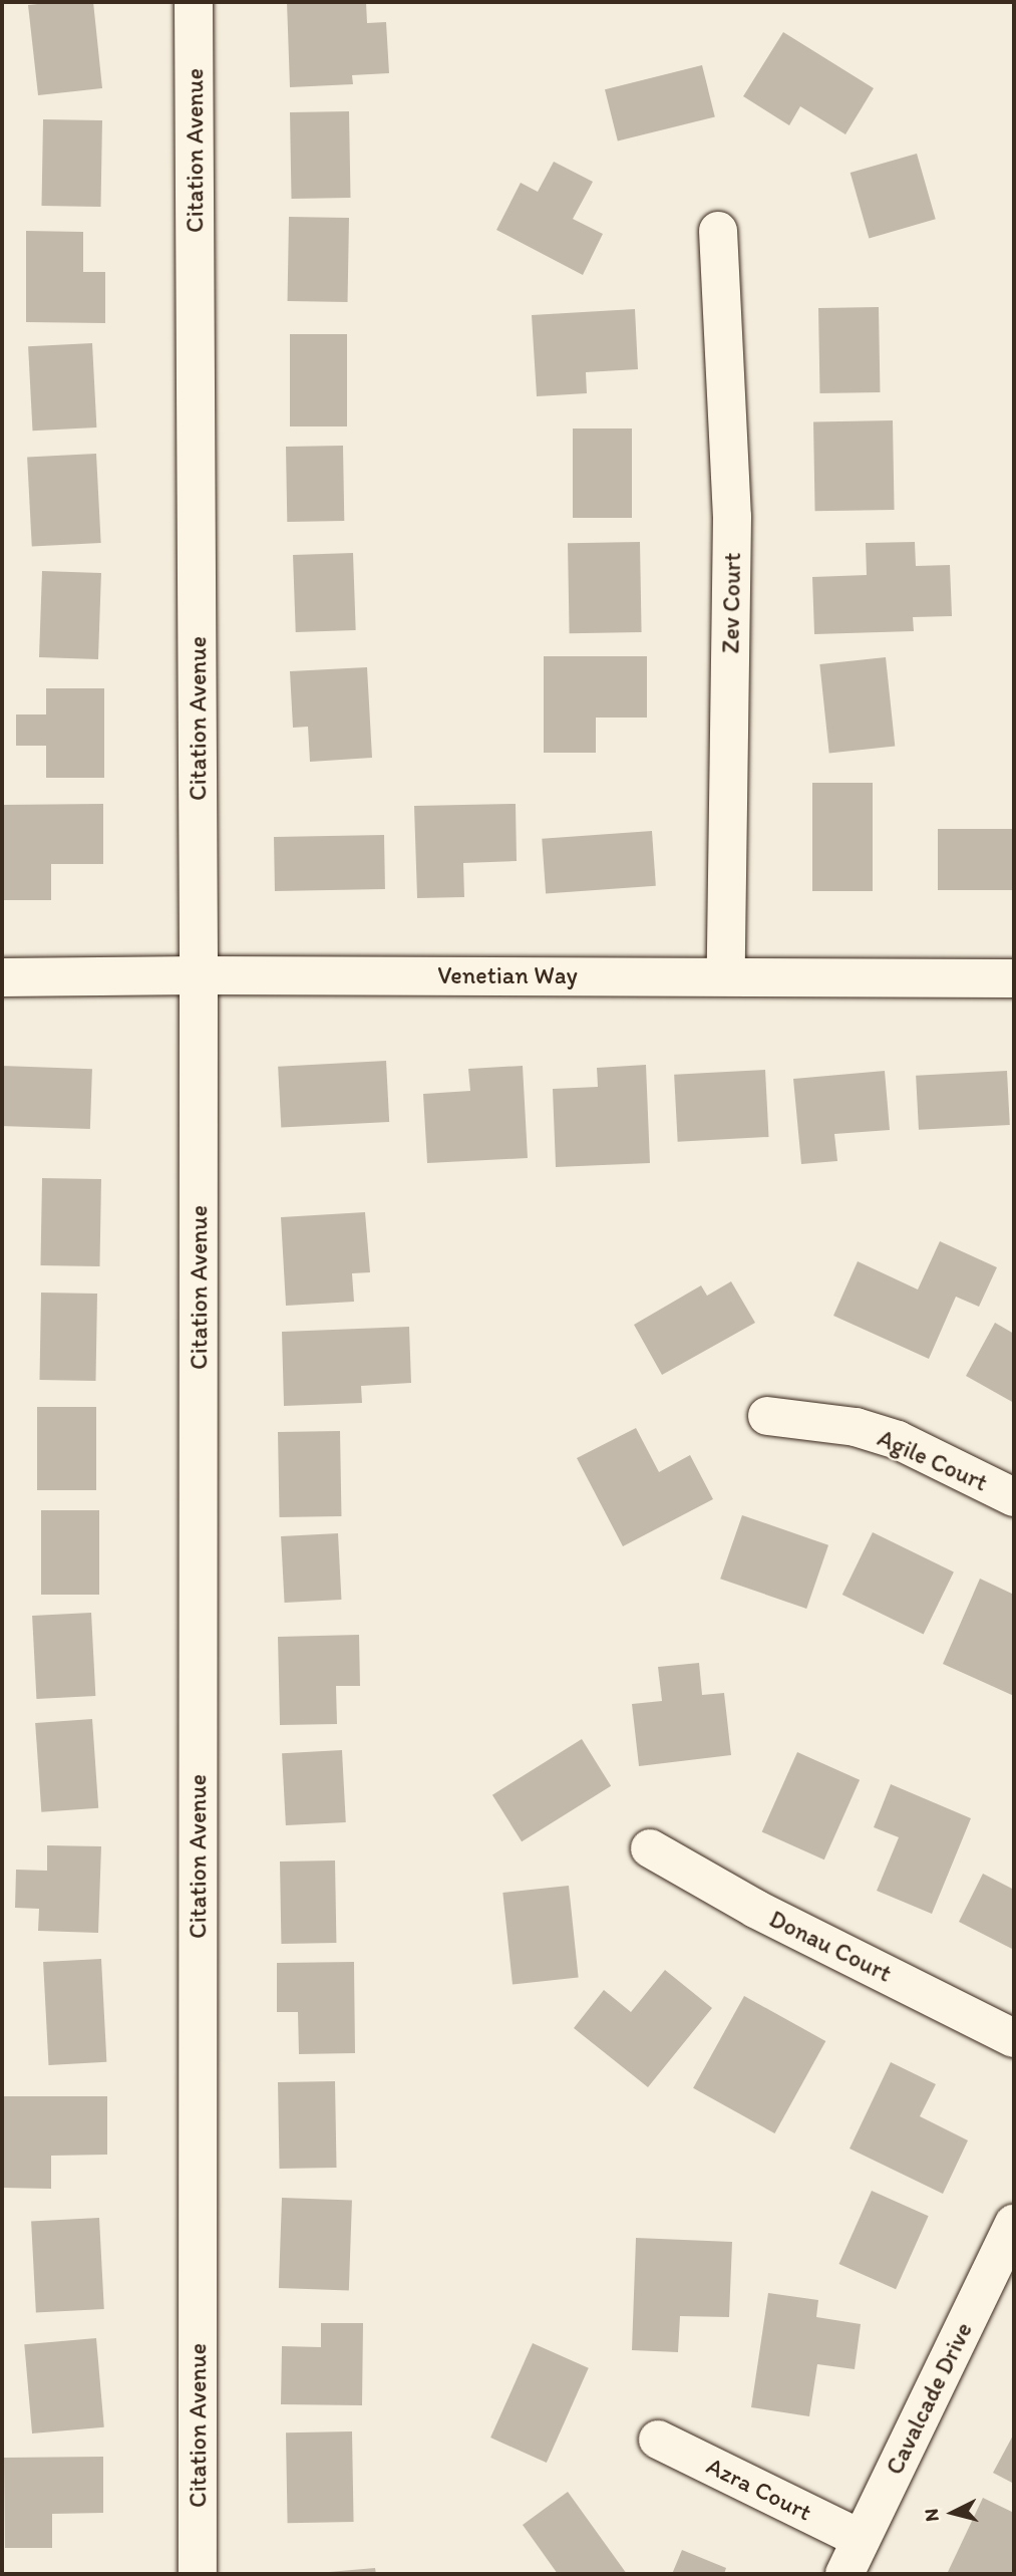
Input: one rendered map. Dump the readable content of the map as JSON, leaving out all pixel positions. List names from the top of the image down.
{
  "streets": {
    "street": [
      "Citation Avenue",
      "Zev Court",
      "Venetian Way",
      "Agile Court",
      "Donau Court",
      "Cavalcade Drive",
      "Azra Court"
    ]
  },
  "crossings": [
    ["Citation Avenue", "Venetian Way"],
    ["Zev Court", "Venetian Way"],
    ["Cavalcade Drive", "Azra Court"]
  ],
  "north": "left"
}
